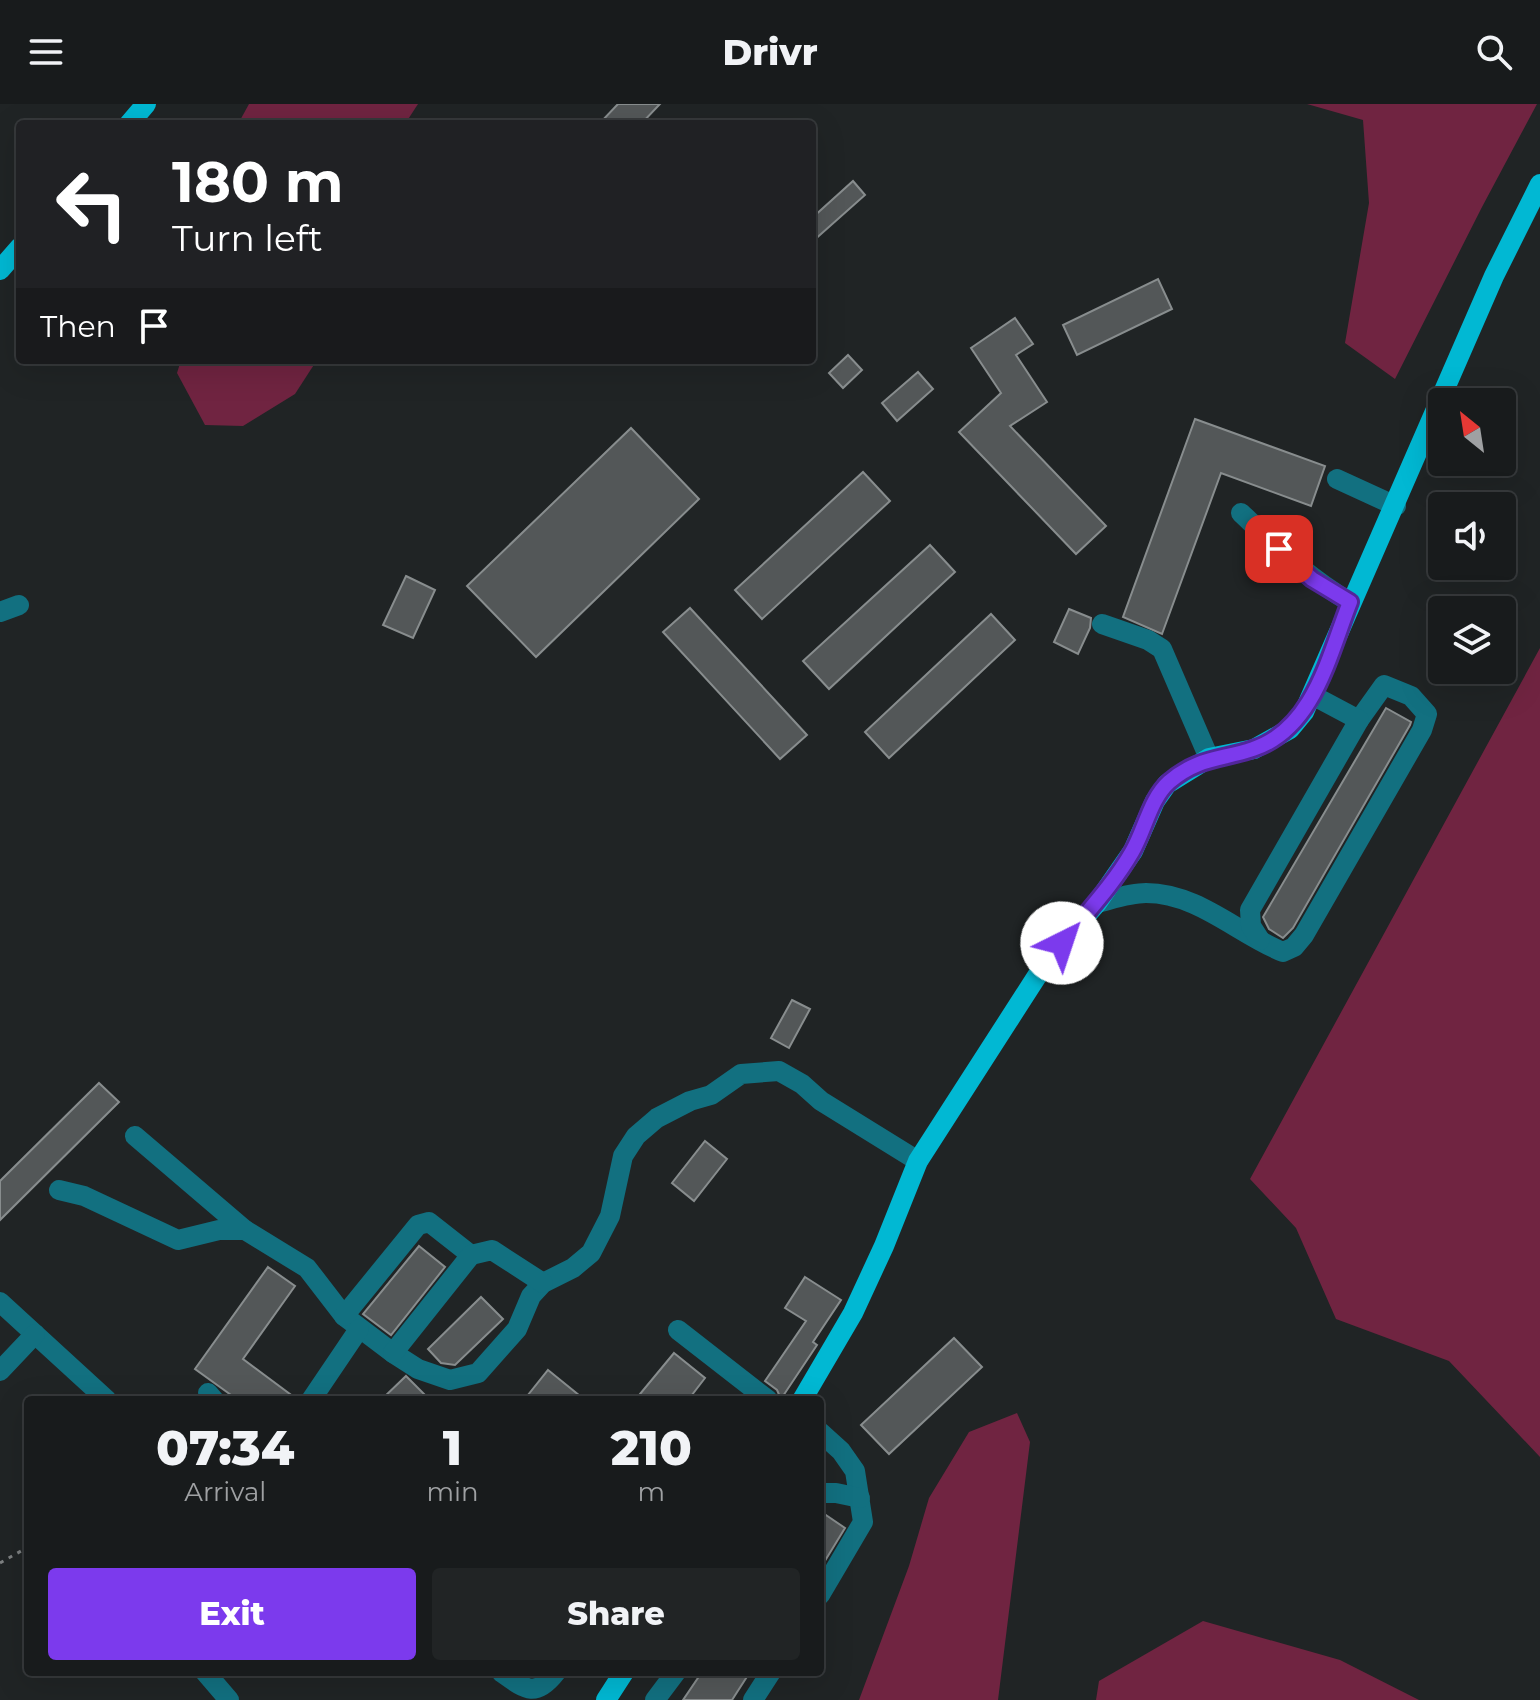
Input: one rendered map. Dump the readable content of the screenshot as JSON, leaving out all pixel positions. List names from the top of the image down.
{
  "north": "top left",
  "page": {
    "header": "Drivr",
    "turn": ["180 m", "Turn left"],
    "then": "Then",
    "eta": [
      "07:34",
      "Arrival",
      "1",
      "min",
      "210",
      "m"
    ],
    "buttons": ["Exit", "Share"]
  }
}
